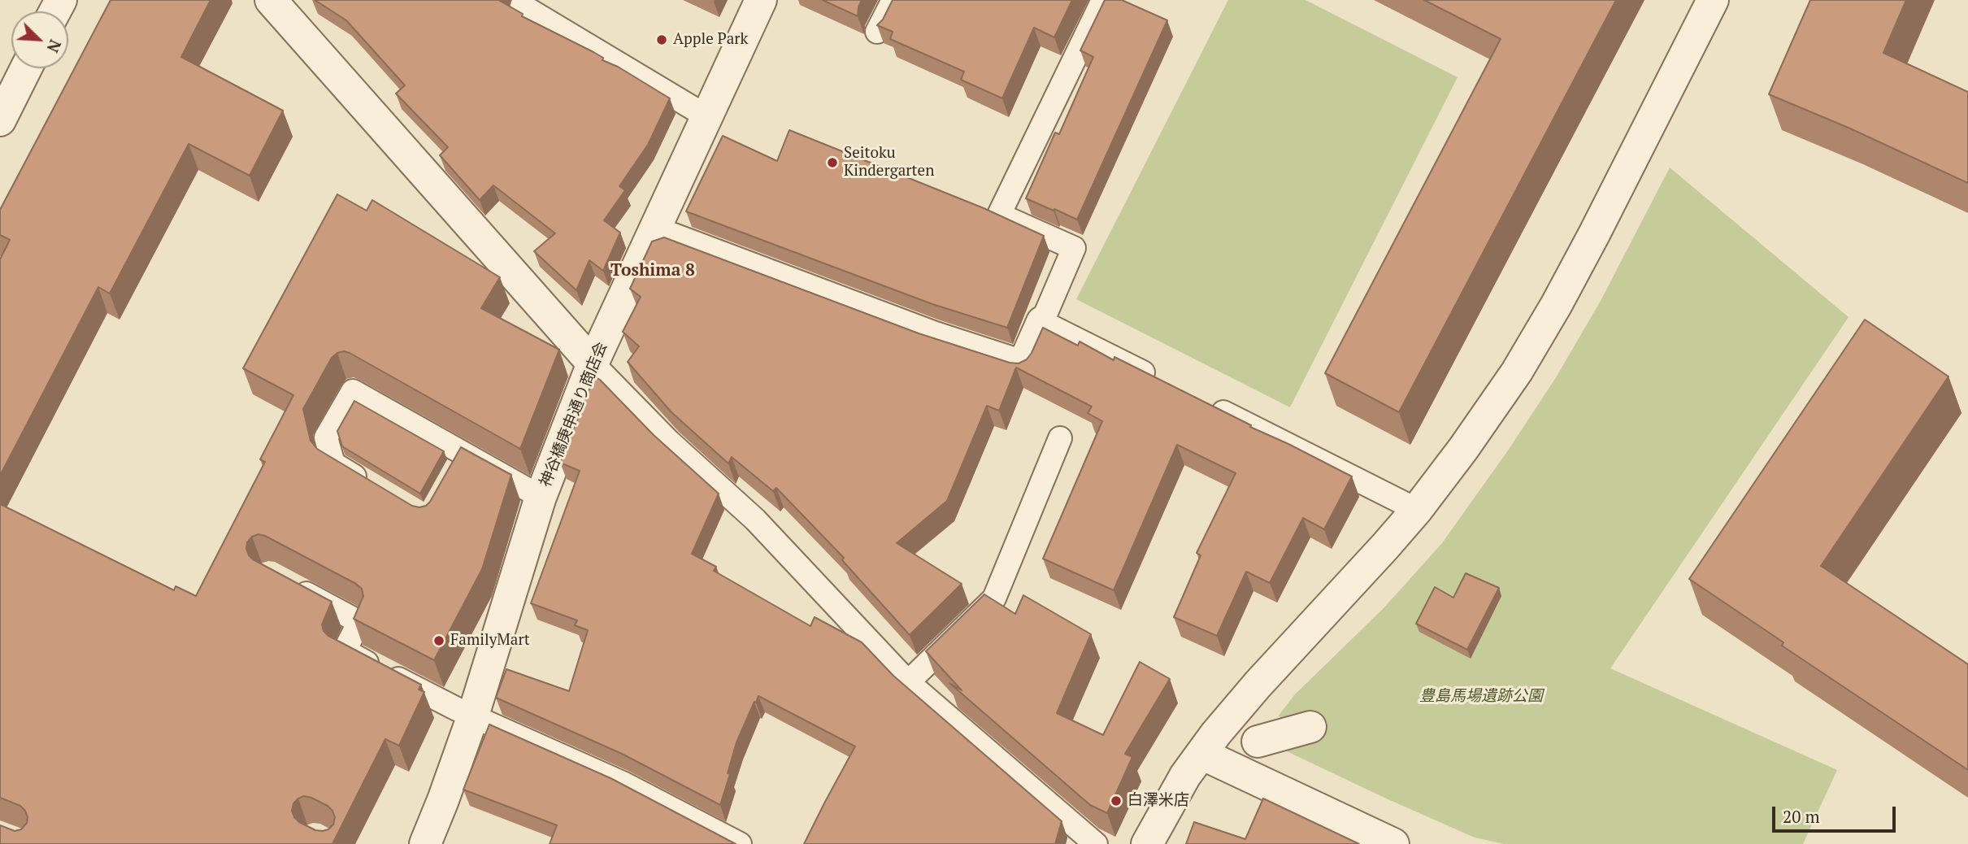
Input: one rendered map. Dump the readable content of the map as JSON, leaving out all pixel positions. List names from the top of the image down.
{
  "streets": {
    "street": ["神谷橋庚申通り商店会"]
  },
  "districts": ["Toshima 8"],
  "parks": ["豊島馬場遺跡公園"],
  "places": [
    "Apple Park",
    "Seitoku Kindergarten",
    "FamilyMart",
    "白澤米店"
  ],
  "scale_bar": "20 m",
  "north": "bottom right"
}
